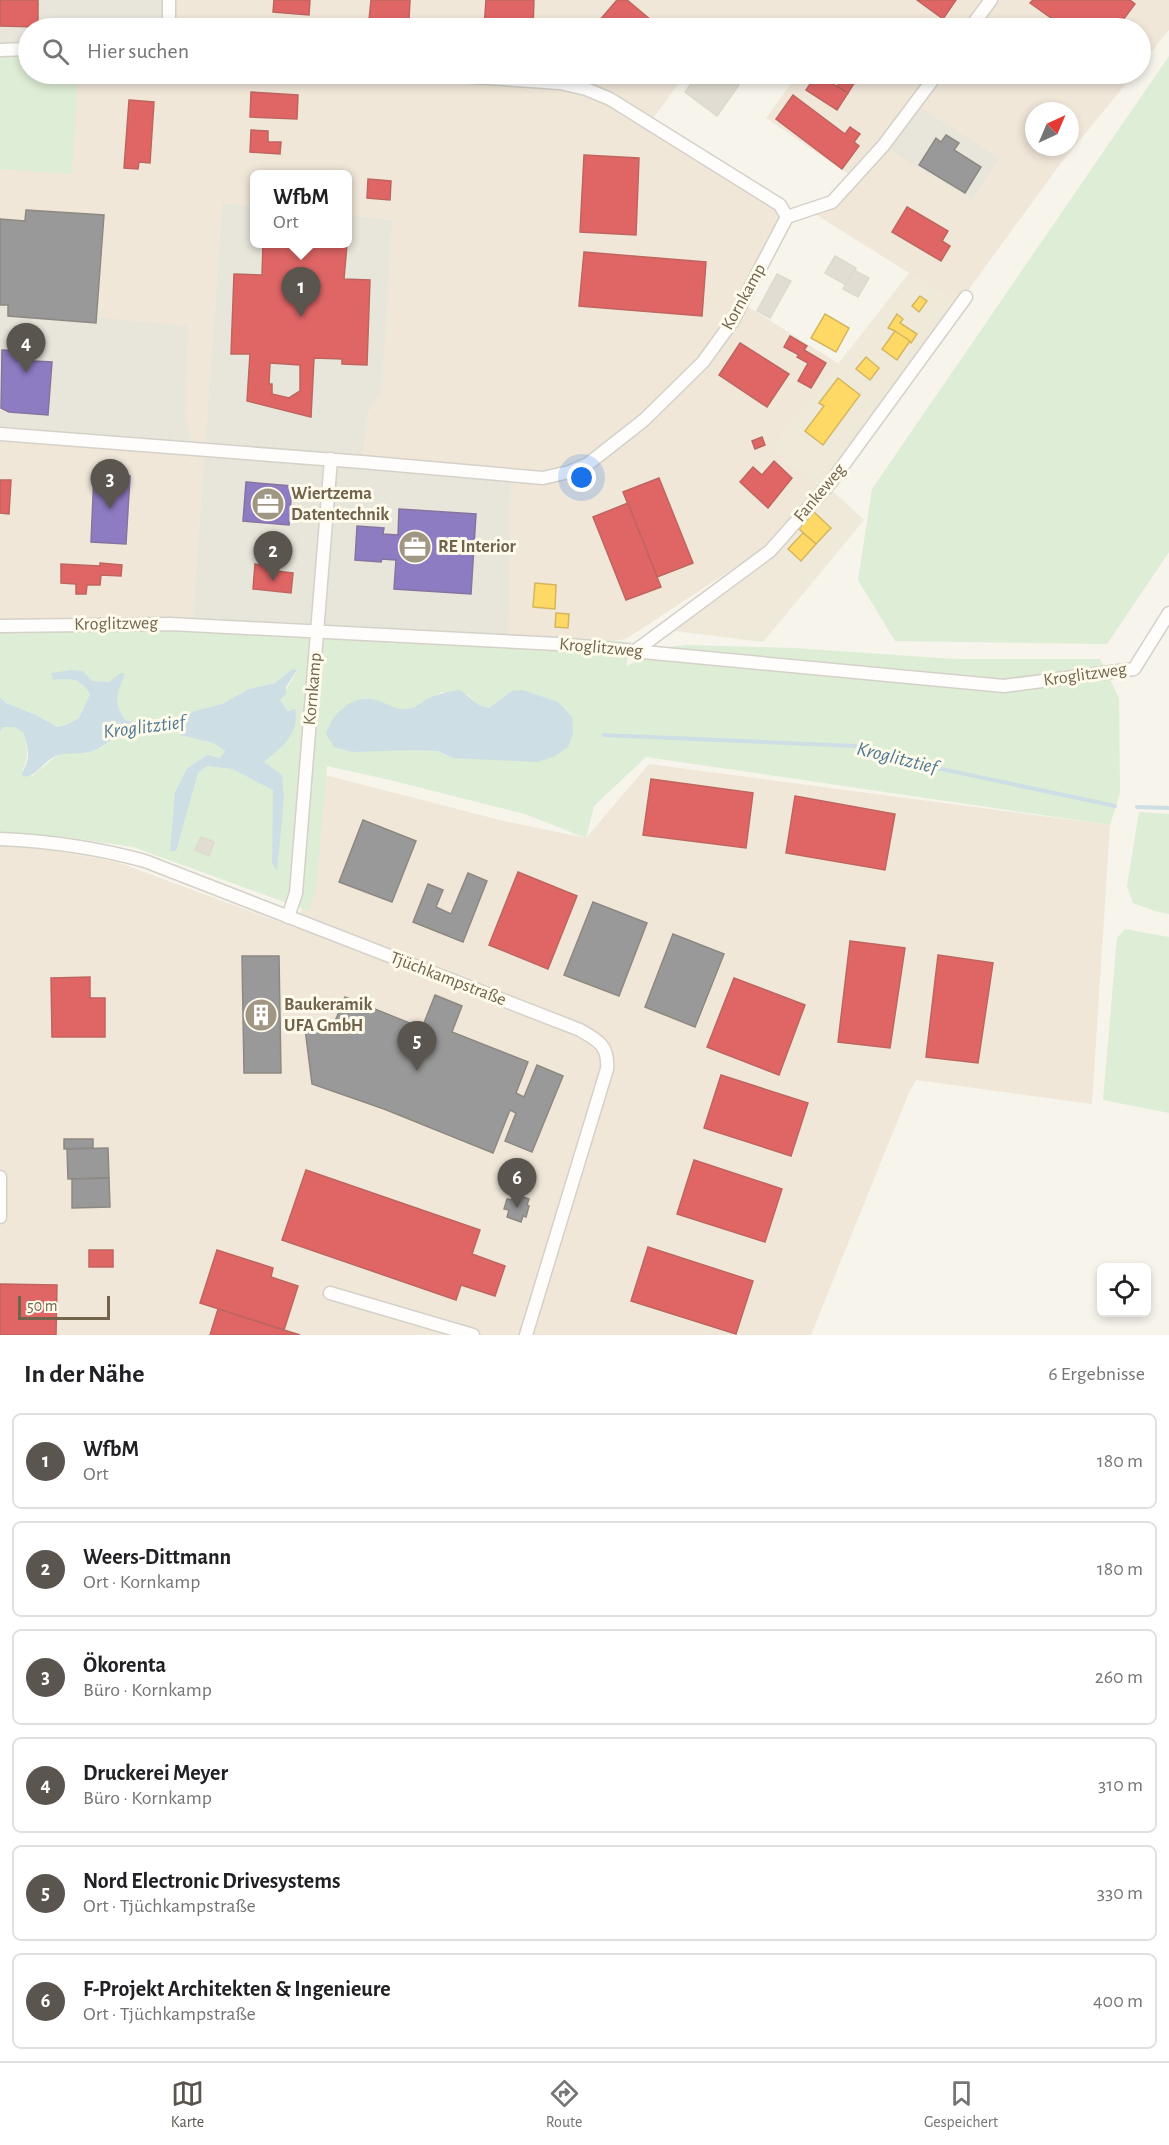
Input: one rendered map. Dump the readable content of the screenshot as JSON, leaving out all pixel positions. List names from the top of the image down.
{
  "streets": {
    "street": [
      "Kornkamp",
      "Fankeweg",
      "Kroglitzweg",
      "Tjüchkampstraße"
    ]
  },
  "crossings": [
    ["Kornkamp", "Kroglitzweg"],
    ["Kornkamp", "Tjüchkampstraße"],
    ["Fankeweg", "Kroglitzweg"]
  ],
  "water": ["Kroglitztief"],
  "places": {
    "office": ["Wiertzema Datentechnik", "RE Interior"],
    "building": ["Baukeramik UFA GmbH"]
  },
  "scale_bar": "50 m",
  "north": "top right",
  "page": {
    "search": "Hier suchen",
    "popup": ["WfbM", "Ort"],
    "pins": [
      "1",
      "4",
      "3",
      "2",
      "5",
      "6"
    ],
    "scale": "50 m",
    "heading": ["In der Nähe", "6 Ergebnisse"],
    "list": [
      {
        "mark": "1",
        "name": "WfbM",
        "note": "Ort",
        "value": "180 m"
      },
      {
        "mark": "2",
        "name": "Weers-Dittmann",
        "note": "Ort · Kornkamp",
        "value": "180 m"
      },
      {
        "mark": "3",
        "name": "Ökorenta",
        "note": "Büro · Kornkamp",
        "value": "260 m"
      },
      {
        "mark": "4",
        "name": "Druckerei Meyer",
        "note": "Büro · Kornkamp",
        "value": "310 m"
      },
      {
        "mark": "5",
        "name": "Nord Electronic Drivesystems",
        "note": "Ort · Tjüchkampstraße",
        "value": "330 m"
      },
      {
        "mark": "6",
        "name": "F-Projekt Architekten & Ingenieure",
        "note": "Ort · Tjüchkampstraße",
        "value": "400 m"
      }
    ],
    "nav": ["Karte", "Route", "Gespeichert"]
  }
}
